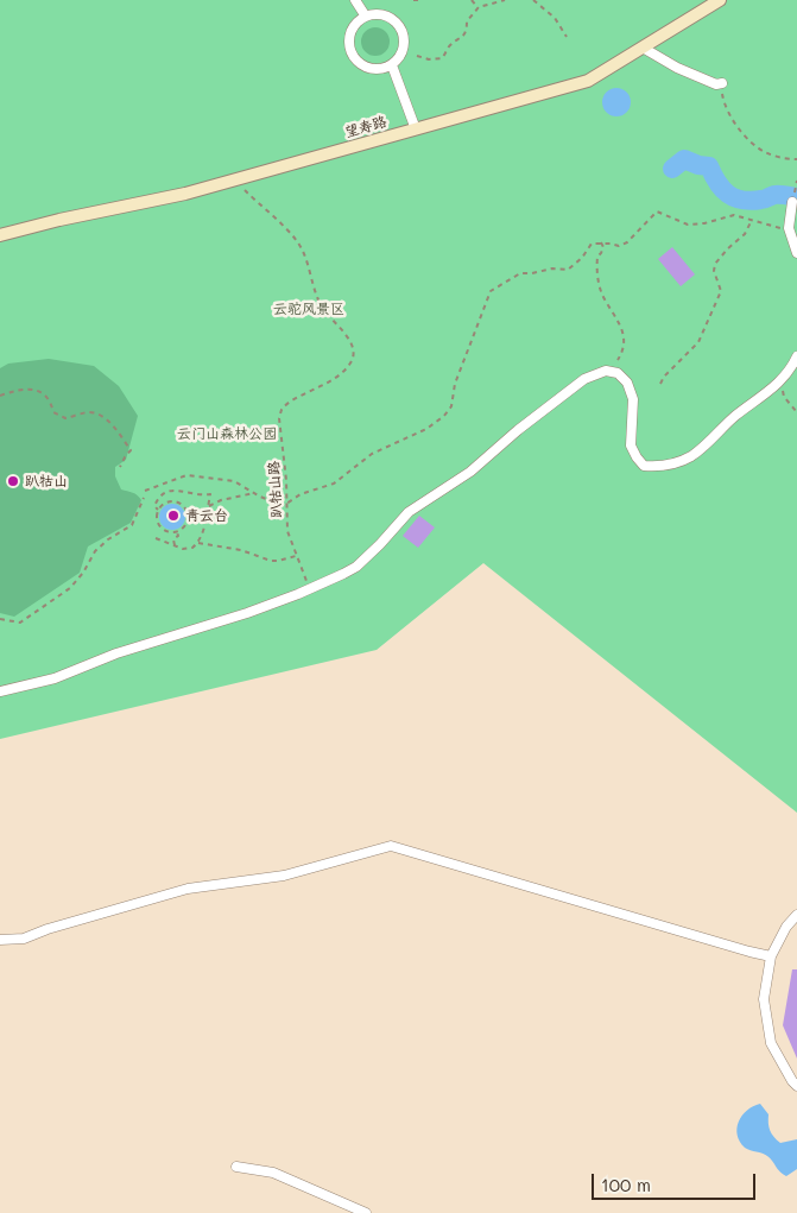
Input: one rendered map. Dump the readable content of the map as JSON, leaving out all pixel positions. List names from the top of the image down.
{
  "streets": {
    "street": ["望寿路"],
    "path": ["趴牯山路"]
  },
  "crossings": [
    ["望寿路", "趴牯山路"]
  ],
  "parks": ["云驼风景区", "云门山森林公园"],
  "places": ["趴牯山", "青云台"],
  "scale_bar": "100 m"
}
